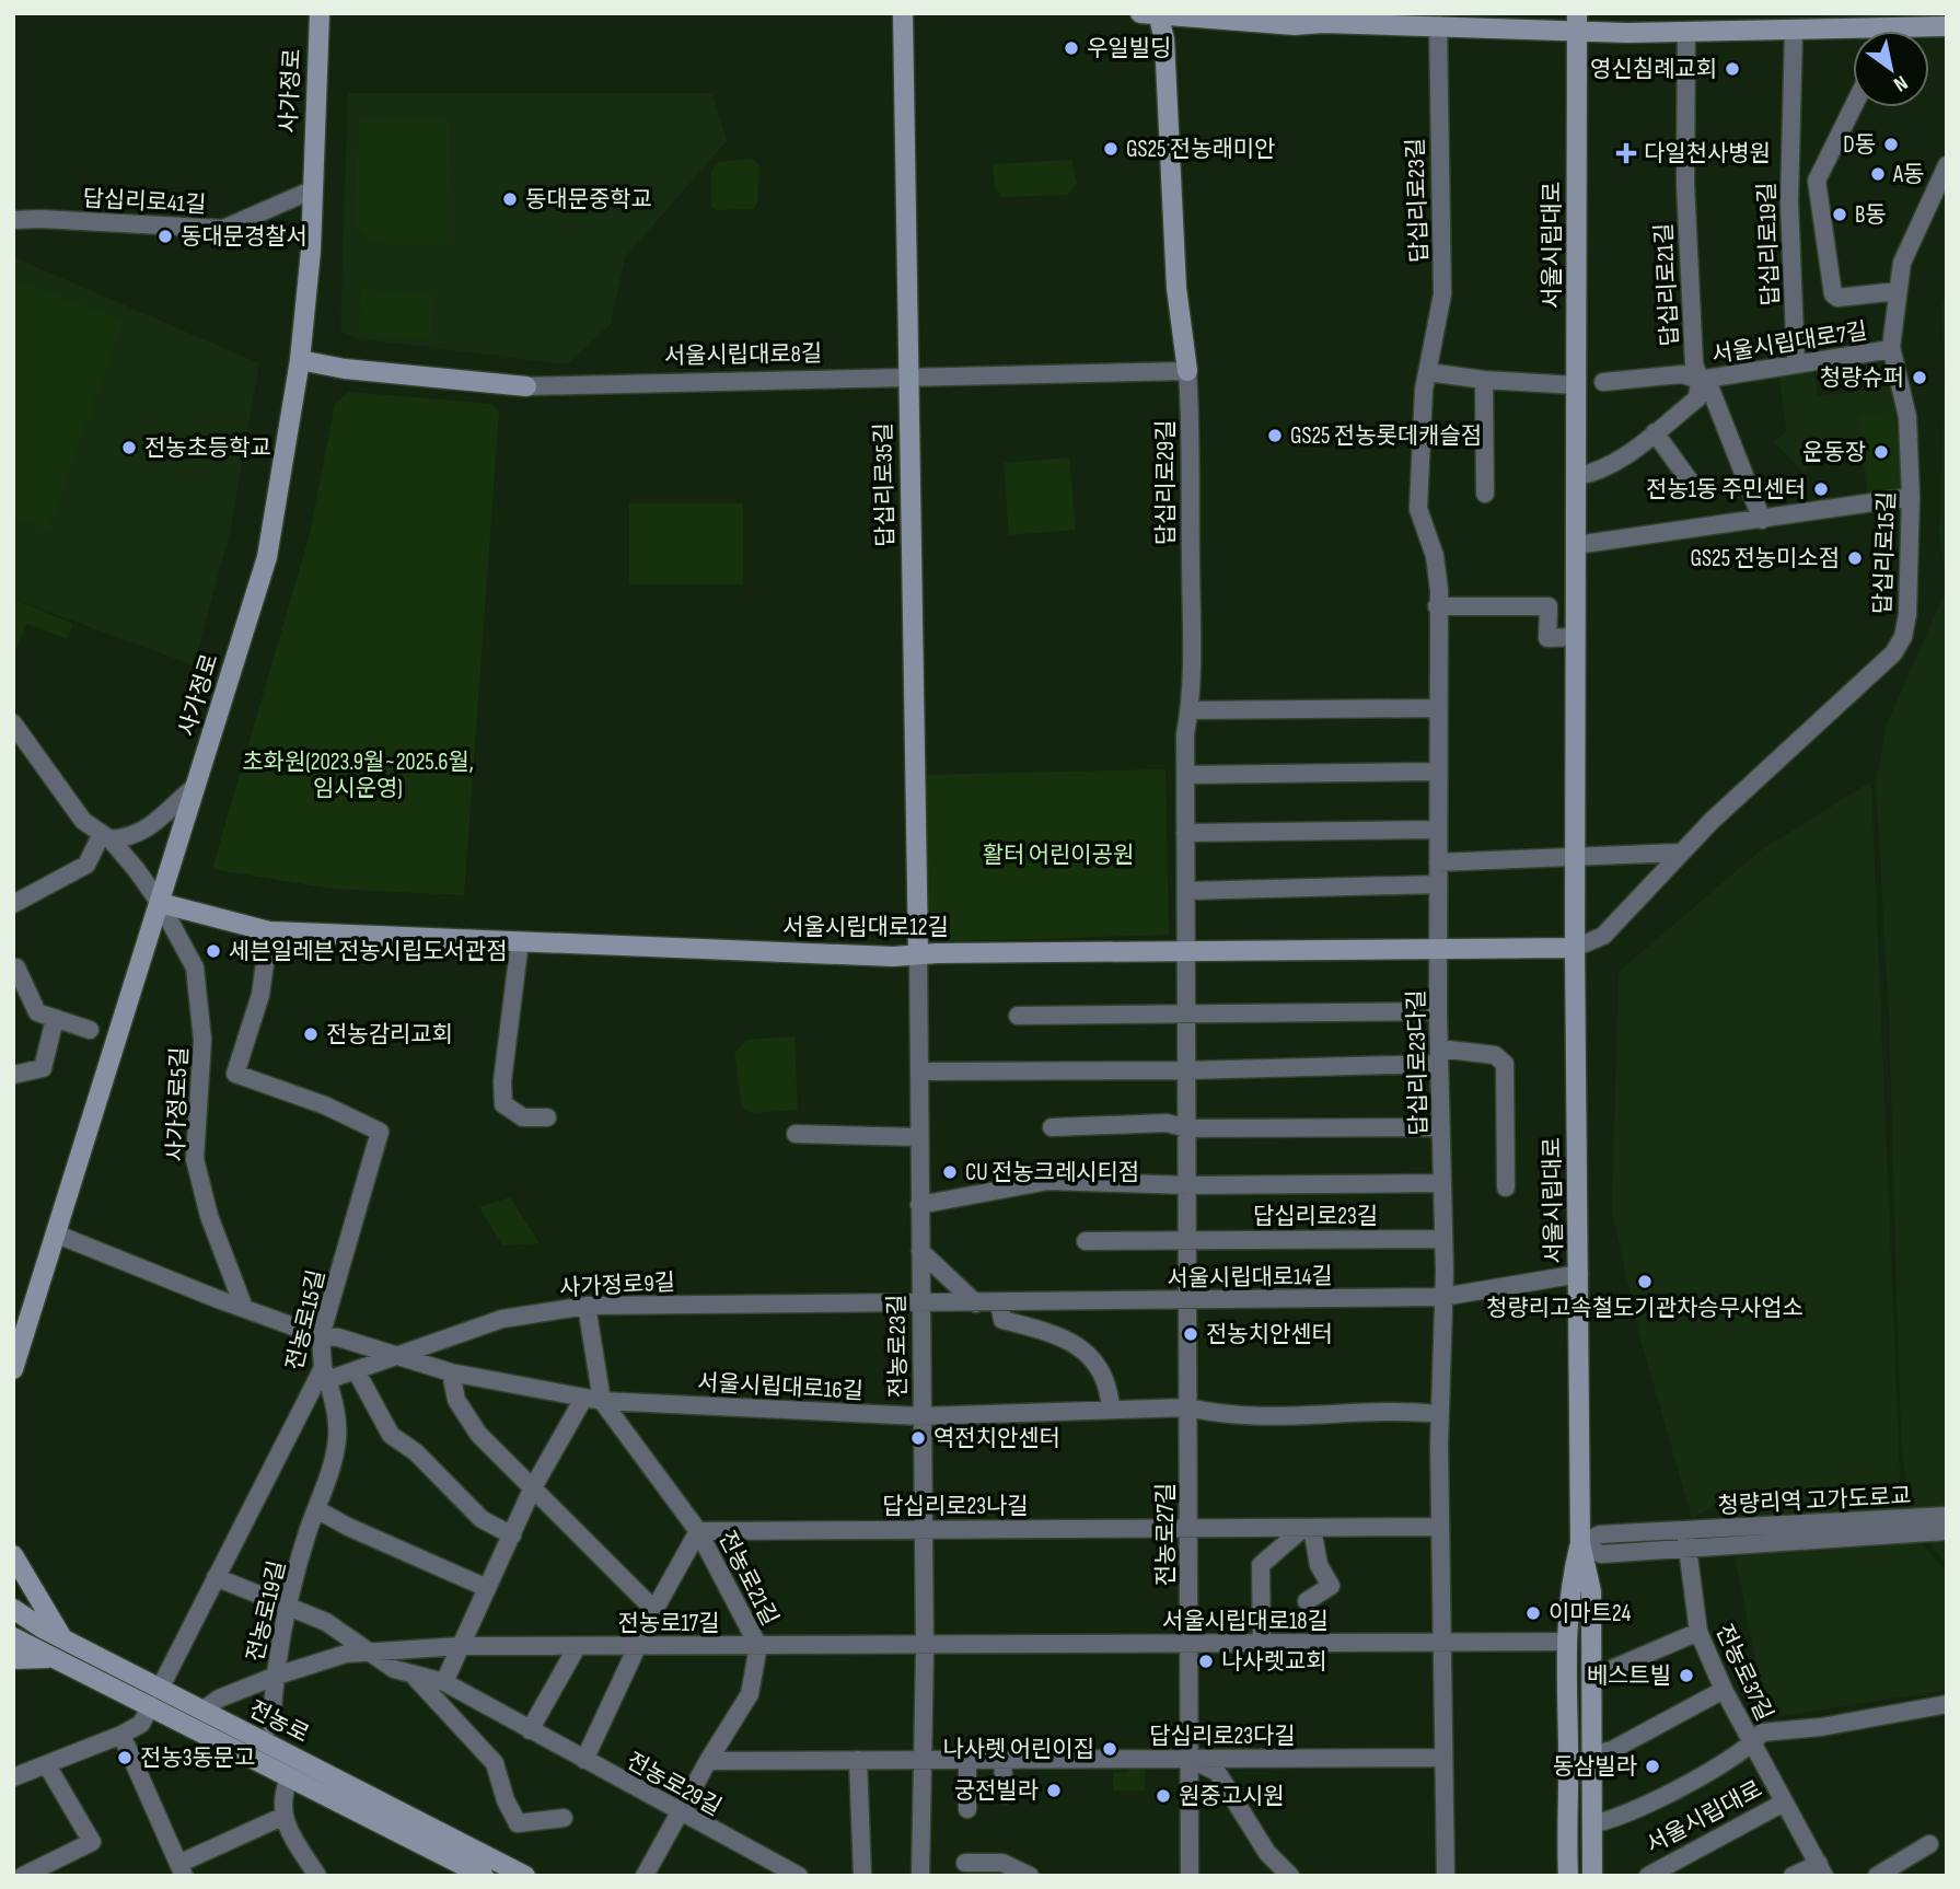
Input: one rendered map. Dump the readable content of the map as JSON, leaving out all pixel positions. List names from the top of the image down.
{
  "streets": {
    "main road": [
      "사가정로",
      "서울시립대로",
      "서울시립대로8길",
      "답십리로29길",
      "답십리로35길",
      "서울시립대로12길",
      "전농로"
    ],
    "street": [
      "답십리로23길",
      "답십리로41길",
      "답십리로19길",
      "답십리로21길",
      "서울시립대로7길",
      "답십리로15길",
      "답십리로23다길",
      "사가정로5길",
      "서울시립대로14길",
      "사가정로9길",
      "전농로15길",
      "전농로23길",
      "서울시립대로16길",
      "청량리역 고가도로교",
      "답십리로23나길",
      "전농로27길",
      "전농로21길",
      "전농로19길",
      "서울시립대로18길",
      "전농로17길",
      "전농로37길",
      "전농로29길"
    ]
  },
  "crossings": [
    ["사가정로", "답십리로41길"],
    ["사가정로", "서울시립대로8길"],
    ["사가정로", "서울시립대로12길"],
    ["사가정로", "사가정로5길"],
    ["답십리로23길", "답십리로23다길"],
    ["답십리로23길", "전농로27길"],
    ["답십리로19길", "서울시립대로7길"],
    ["서울시립대로", "답십리로15길"],
    ["서울시립대로", "서울시립대로12길"],
    ["서울시립대로", "답십리로23다길"],
    ["서울시립대로", "서울시립대로14길"],
    ["서울시립대로", "서울시립대로18길"],
    ["서울시립대로", "전농로37길"],
    ["답십리로21길", "서울시립대로7길"],
    ["서울시립대로7길", "답십리로15길"],
    ["서울시립대로8길", "답십리로29길"],
    ["서울시립대로8길", "답십리로35길"],
    ["답십리로29길", "서울시립대로12길"],
    ["답십리로29길", "전농로27길"],
    ["답십리로35길", "서울시립대로12길"],
    ["답십리로35길", "전농로23길"],
    ["답십리로15길", "서울시립대로12길"],
    ["서울시립대로12길", "답십리로23다길"],
    ["서울시립대로12길", "사가정로5길"],
    ["서울시립대로12길", "전농로15길"],
    ["서울시립대로12길", "전농로23길"],
    ["서울시립대로12길", "전농로27길"],
    ["답십리로23다길", "서울시립대로14길"],
    ["답십리로23다길", "전농로23길"],
    ["답십리로23다길", "서울시립대로16길"],
    ["답십리로23다길", "답십리로23나길"],
    ["답십리로23다길", "전농로27길"],
    ["답십리로23다길", "전농로21길"],
    ["답십리로23다길", "서울시립대로18길"],
    ["서울시립대로14길", "사가정로9길"],
    ["서울시립대로14길", "전농로23길"],
    ["서울시립대로14길", "전농로27길"],
    ["사가정로9길", "전농로15길"],
    ["사가정로9길", "전농로23길"],
    ["사가정로9길", "서울시립대로16길"],
    ["사가정로9길", "전농로21길"],
    ["사가정로9길", "전농로19길"],
    ["전농로15길", "서울시립대로16길"],
    ["전농로15길", "전농로19길"],
    ["전농로15길", "전농로"],
    ["전농로15길", "전농로29길"],
    ["전농로23길", "서울시립대로16길"],
    ["전농로23길", "답십리로23나길"],
    ["전농로23길", "서울시립대로18길"],
    ["전농로23길", "전농로17길"],
    ["서울시립대로16길", "전농로27길"],
    ["서울시립대로16길", "전농로21길"],
    ["청량리역 고가도로교", "전농로37길"],
    ["답십리로23나길", "전농로27길"],
    ["답십리로23나길", "전농로21길"],
    ["전농로27길", "서울시립대로18길"],
    ["전농로21길", "전농로17길"],
    ["전농로21길", "전농로29길"],
    ["전농로19길", "전농로17길"],
    ["전농로19길", "전농로29길"],
    ["서울시립대로18길", "전농로17길"],
    ["전농로17길", "전농로"],
    ["전농로17길", "전농로29길"]
  ],
  "parks": ["초화원(2023.9월~2025.6월, 임시운영)", "활터 어린이공원"],
  "places": {
    "other": [
      "우일빌딩",
      "영신침례교회",
      "D동",
      "GS25 전농래미안",
      "A동",
      "동대문중학교",
      "B동",
      "동대문경찰서",
      "청량슈퍼",
      "GS25 전농롯데캐슬점",
      "전농초등학교",
      "운동장",
      "전농1동 주민센터",
      "GS25 전농미소점",
      "세븐일레븐 전농시립도서관점",
      "전농감리교회",
      "CU 전농크레시티점",
      "청량리고속철도기관차승무사업소",
      "전농치안센터",
      "역전치안센터",
      "이마트24",
      "나사렛교회",
      "베스트빌",
      "나사렛 어린이집",
      "전농3동문고",
      "동삼빌라",
      "궁전빌라",
      "원중고시원"
    ],
    "health": ["다일천사병원"]
  },
  "north": "bottom right"
}
